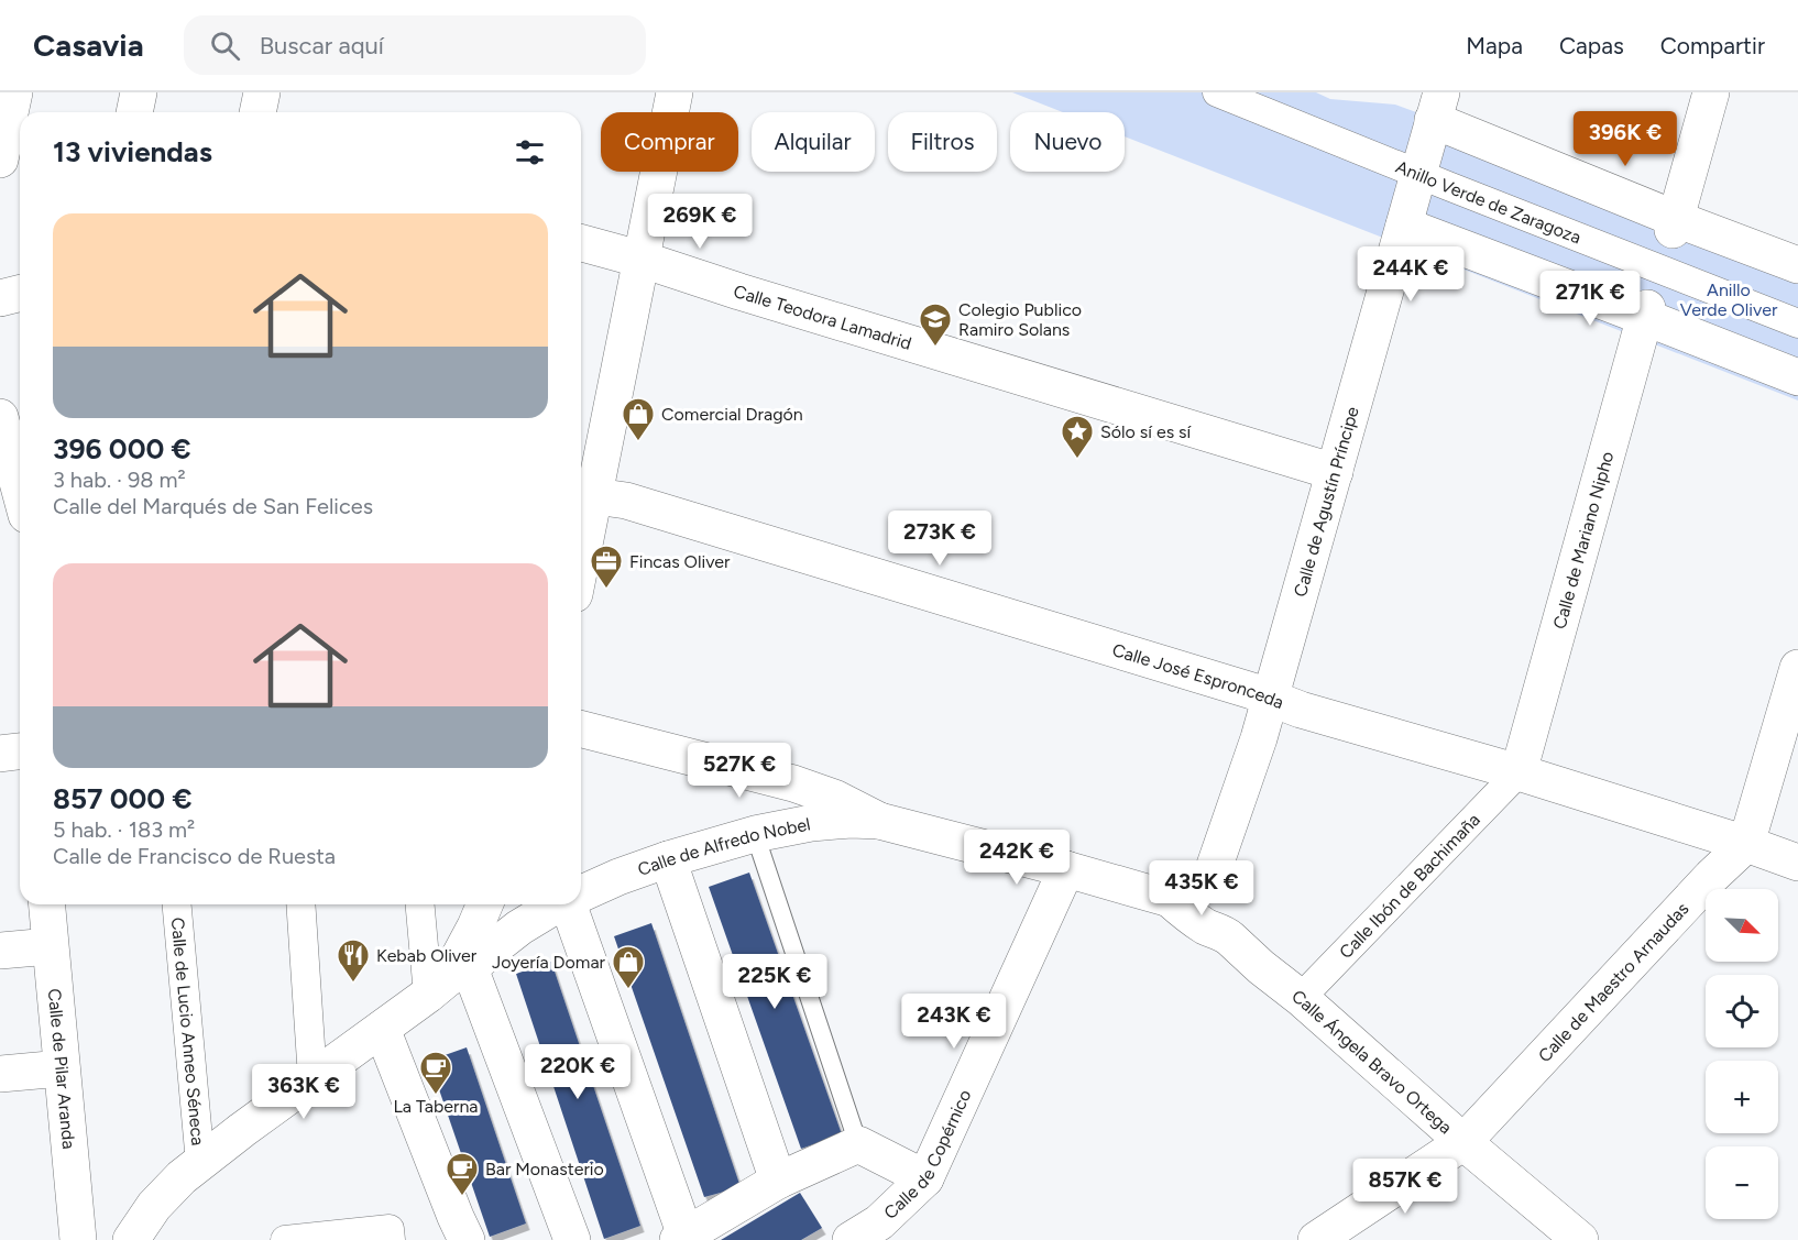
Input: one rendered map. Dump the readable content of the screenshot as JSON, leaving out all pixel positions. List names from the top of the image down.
{
  "streets": {
    "street": [
      "Anillo Verde de Zaragoza",
      "Calle Teodora Lamadrid",
      "Calle de Agustín Príncipe",
      "Calle de Mariano Nipho",
      "Calle José Espronceda",
      "Calle de Alfredo Nobel",
      "Calle Ibón de Bachimaña",
      "Calle de Maestro Arnaudas",
      "Calle de Lucio Anneo Séneca",
      "Calle Ángela Bravo Ortega",
      "Calle de Pilar Aranda",
      "Calle de Copérnico"
    ]
  },
  "crossings": [
    ["Anillo Verde de Zaragoza", "Calle de Agustín Príncipe"],
    ["Calle Teodora Lamadrid", "Calle de Agustín Príncipe"],
    ["Calle de Agustín Príncipe", "Calle José Espronceda"],
    ["Calle de Mariano Nipho", "Calle José Espronceda"],
    ["Calle de Mariano Nipho", "Calle Ibón de Bachimaña"],
    ["Calle José Espronceda", "Calle Ibón de Bachimaña"],
    ["Calle José Espronceda", "Calle de Maestro Arnaudas"],
    ["Calle de Alfredo Nobel", "Calle de Lucio Anneo Séneca"],
    ["Calle de Alfredo Nobel", "Calle Ángela Bravo Ortega"],
    ["Calle Ibón de Bachimaña", "Calle Ángela Bravo Ortega"],
    ["Calle de Maestro Arnaudas", "Calle Ángela Bravo Ortega"],
    ["Calle Ángela Bravo Ortega", "Calle de Copérnico"]
  ],
  "parks": ["Anillo Verde Oliver"],
  "places": {
    "school or university": ["Colegio Publico Ramiro Solans"],
    "shop": ["Comercial Dragón", "Joyería Domar"],
    "place": ["Sólo sí es sí"],
    "office": ["Fincas Oliver"],
    "restaurant": ["Kebab Oliver"],
    "cafe": ["La Taberna", "Bar Monasterio"]
  },
  "north": "bottom right",
  "page": {
    "header": "Casavia",
    "search": "Buscar aquí",
    "nav": ["Mapa", "Capas", "Compartir"],
    "price": [
      "396K €",
      "269K €",
      "244K €",
      "271K €",
      "273K €",
      "527K €",
      "242K €",
      "435K €",
      "225K €",
      "243K €",
      "220K €",
      "363K €",
      "857K €"
    ],
    "chip": [
      "Comprar",
      "Alquilar",
      "Filtros",
      "Nuevo"
    ],
    "heading": "13 viviendas",
    "list": [
      {
        "name": "396 000 €",
        "note": "3 hab. · 98 m² · Calle del Marqués de San Felices"
      },
      {
        "name": "857 000 €",
        "note": "5 hab. · 183 m² · Calle de Francisco de Ruesta"
      }
    ],
    "map_buttons": ["+", "−"]
  }
}
